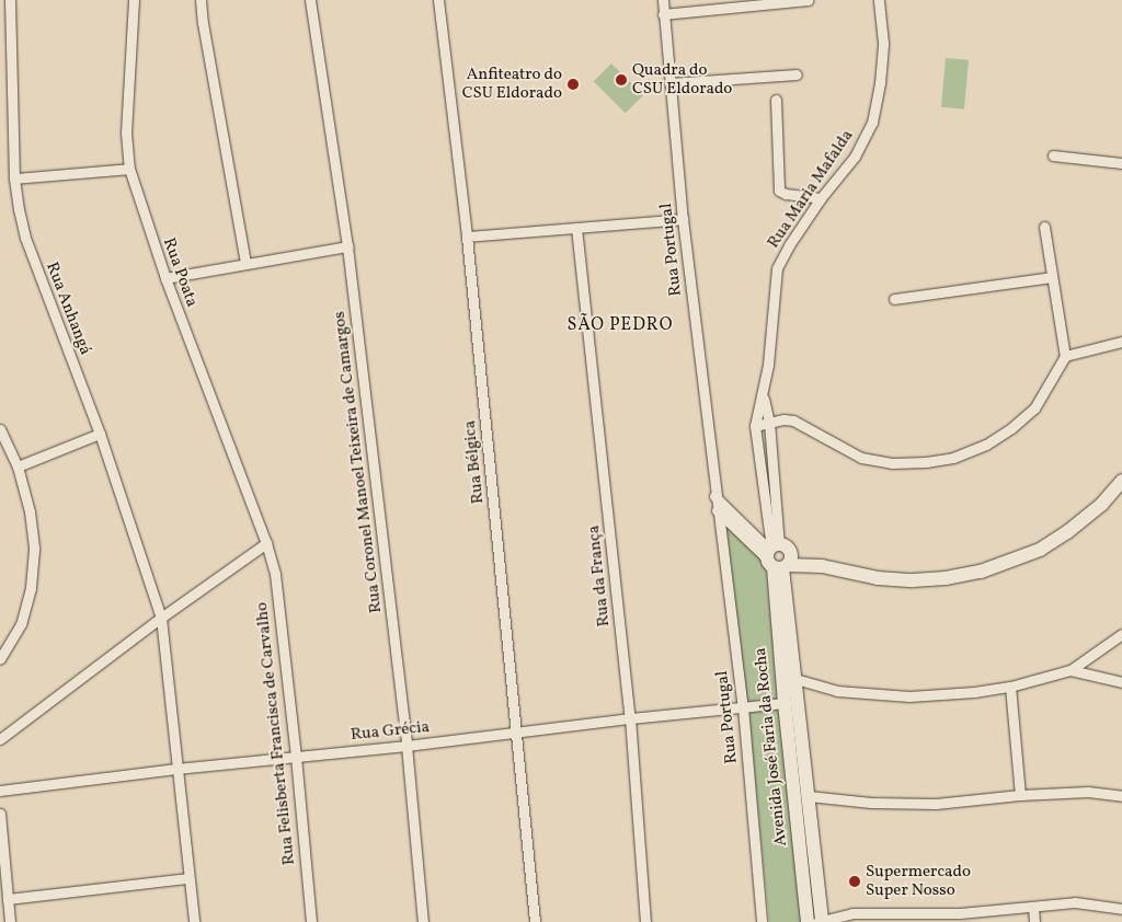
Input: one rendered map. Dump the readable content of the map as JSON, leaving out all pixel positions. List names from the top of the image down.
{
  "streets": {
    "street": [
      "Rua Maria Mafalda",
      "Rua Portugal",
      "Rua Poata",
      "Rua Anhangá",
      "Rua Coronel Manoel Teixeira de Camargos",
      "Rua Bélgica",
      "Rua da França",
      "Rua Grécia",
      "Rua Felisberta Francisca de Carvalho",
      "Avenida José Faria da Rocha"
    ]
  },
  "crossings": [
    ["Rua Maria Mafalda", "Avenida José Faria da Rocha"],
    ["Rua Portugal", "Rua Grécia"],
    ["Rua Poata", "Rua Felisberta Francisca de Carvalho"],
    ["Rua Anhangá", "Rua Grécia"],
    ["Rua Coronel Manoel Teixeira de Camargos", "Rua Grécia"],
    ["Rua Bélgica", "Rua Grécia"],
    ["Rua da França", "Rua Grécia"],
    ["Rua Grécia", "Rua Felisberta Francisca de Carvalho"],
    ["Rua Grécia", "Avenida José Faria da Rocha"]
  ],
  "districts": ["SÃO PEDRO"],
  "places": ["Quadra do CSU Eldorado", "Anfiteatro do CSU Eldorado", "Supermercado Super Nosso"]
}
